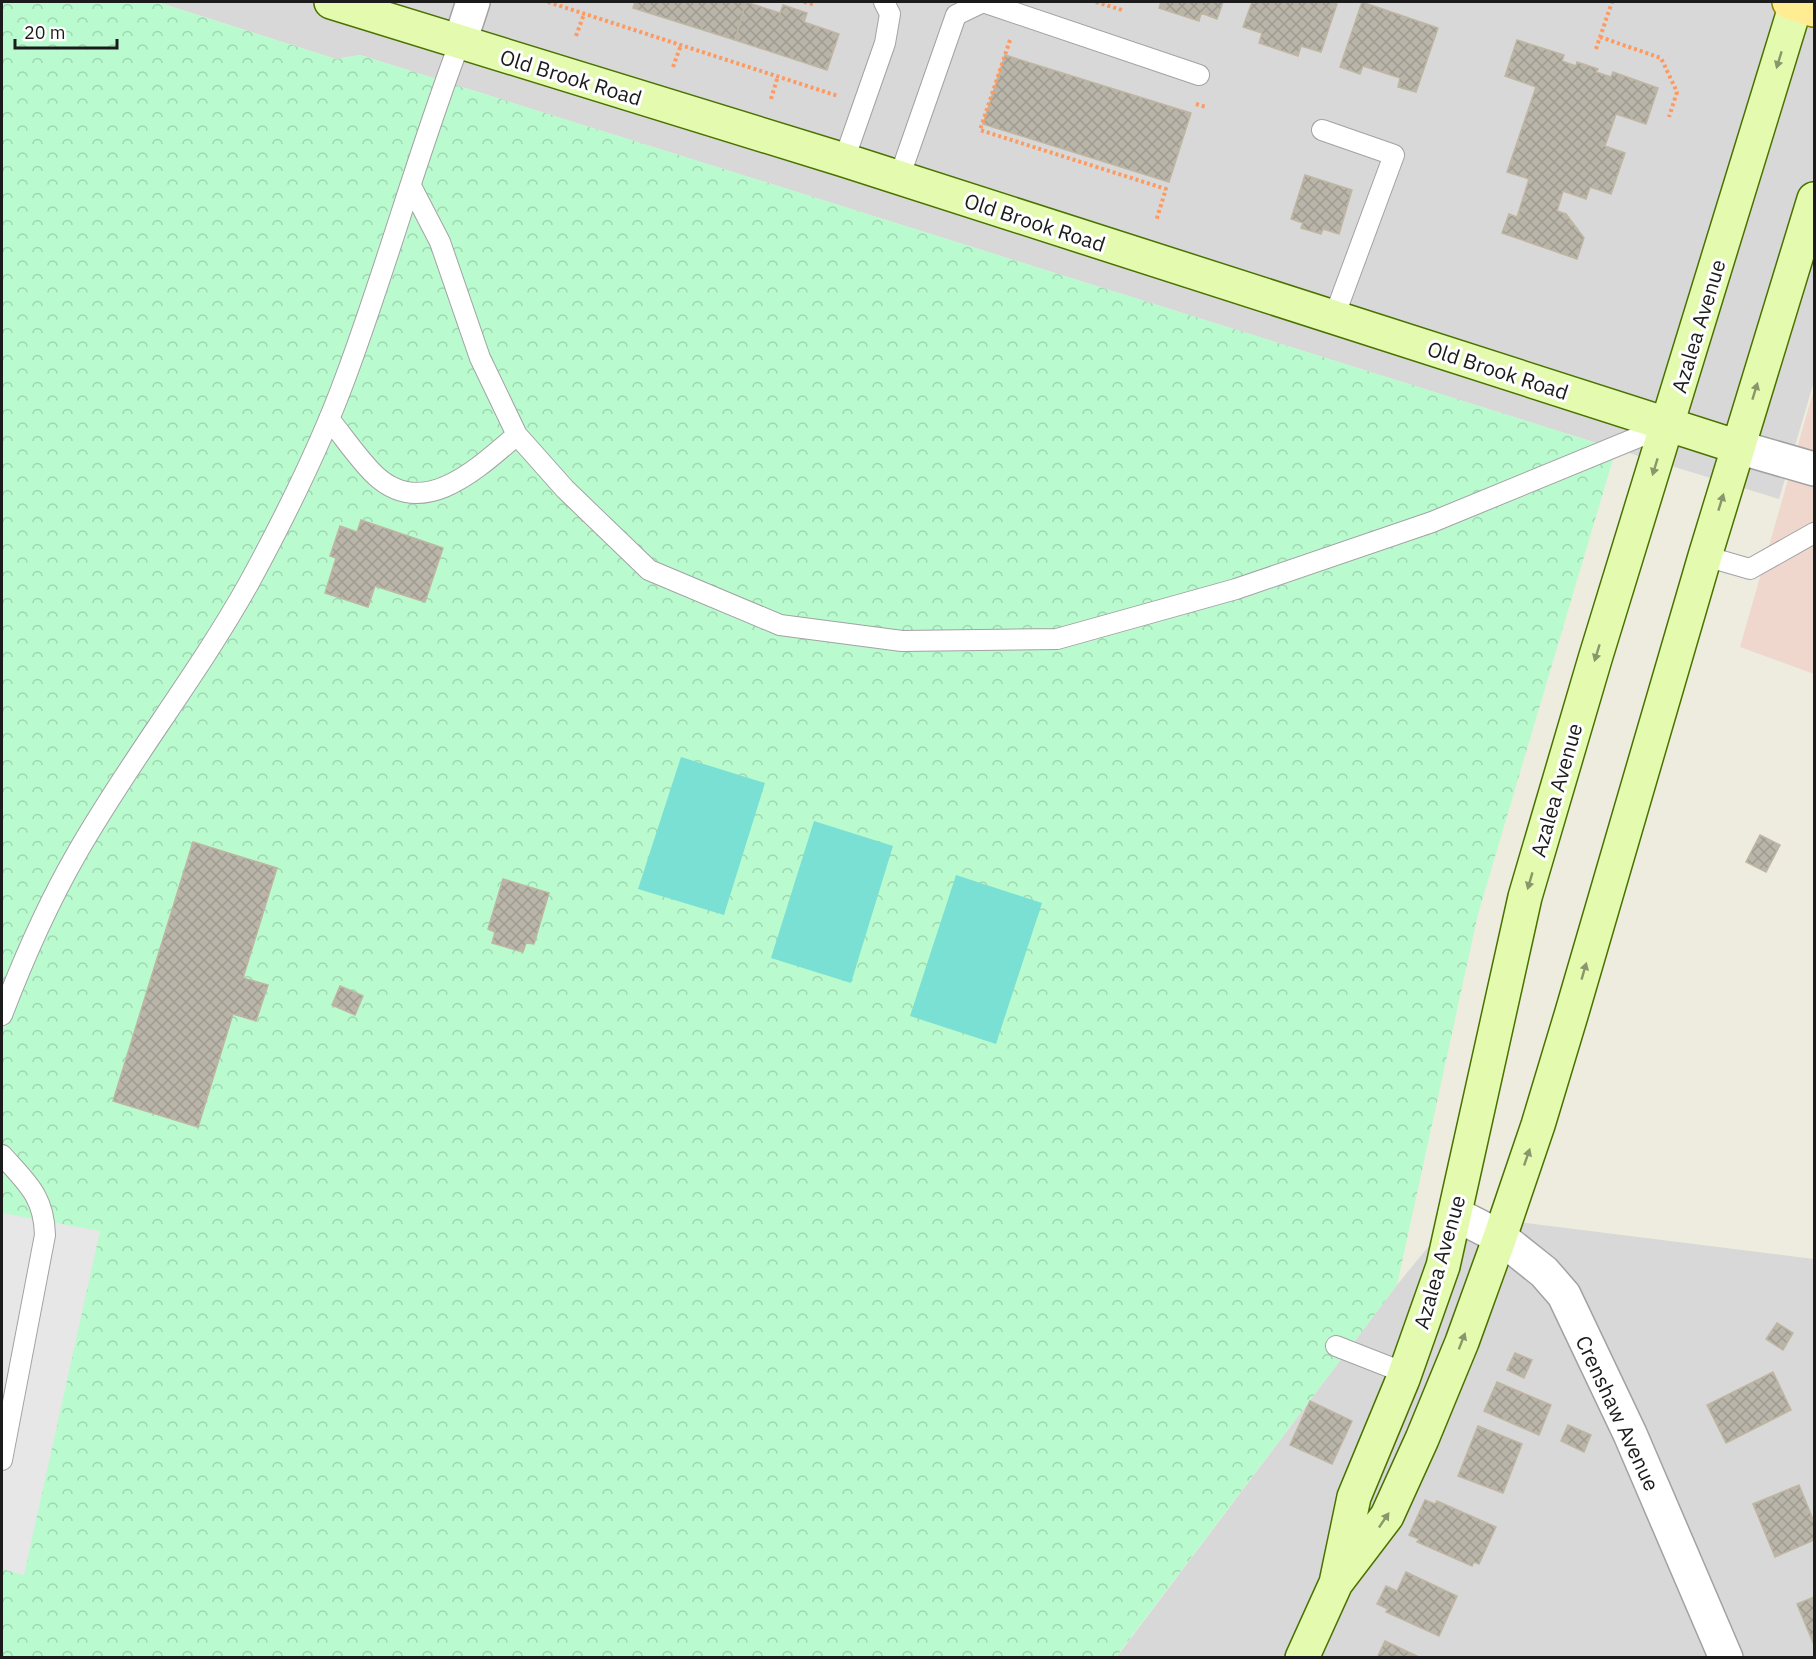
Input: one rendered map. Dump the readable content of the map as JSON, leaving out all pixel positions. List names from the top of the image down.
{
  "streets": {
    "main road": ["Old Brook Road", "Azalea Avenue"],
    "street": ["Crenshaw Avenue"]
  },
  "crossings": [
    ["Old Brook Road", "Azalea Avenue"],
    ["Azalea Avenue", "Crenshaw Avenue"]
  ],
  "scale_bar": "20 m"
}
